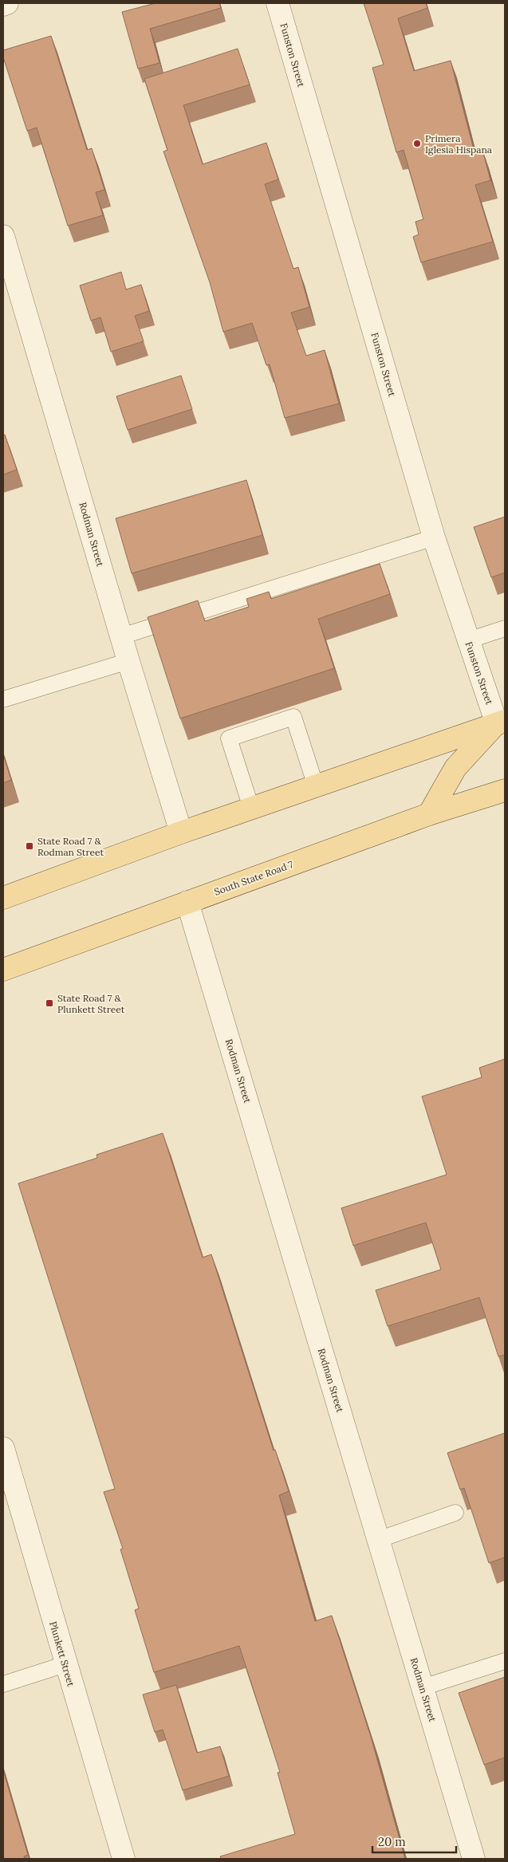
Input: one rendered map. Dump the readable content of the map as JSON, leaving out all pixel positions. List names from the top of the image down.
{
  "streets": {
    "main road": ["South State Road 7"],
    "street": ["Funston Street", "Rodman Street", "Plunkett Street"]
  },
  "crossings": [
    ["Rodman Street", "South State Road 7"]
  ],
  "places": {
    "other": ["Primera Iglesia Hispana"],
    "transit": ["State Road 7 & Rodman Street", "State Road 7 & Plunkett Street"]
  },
  "scale_bar": "20 m"
}
